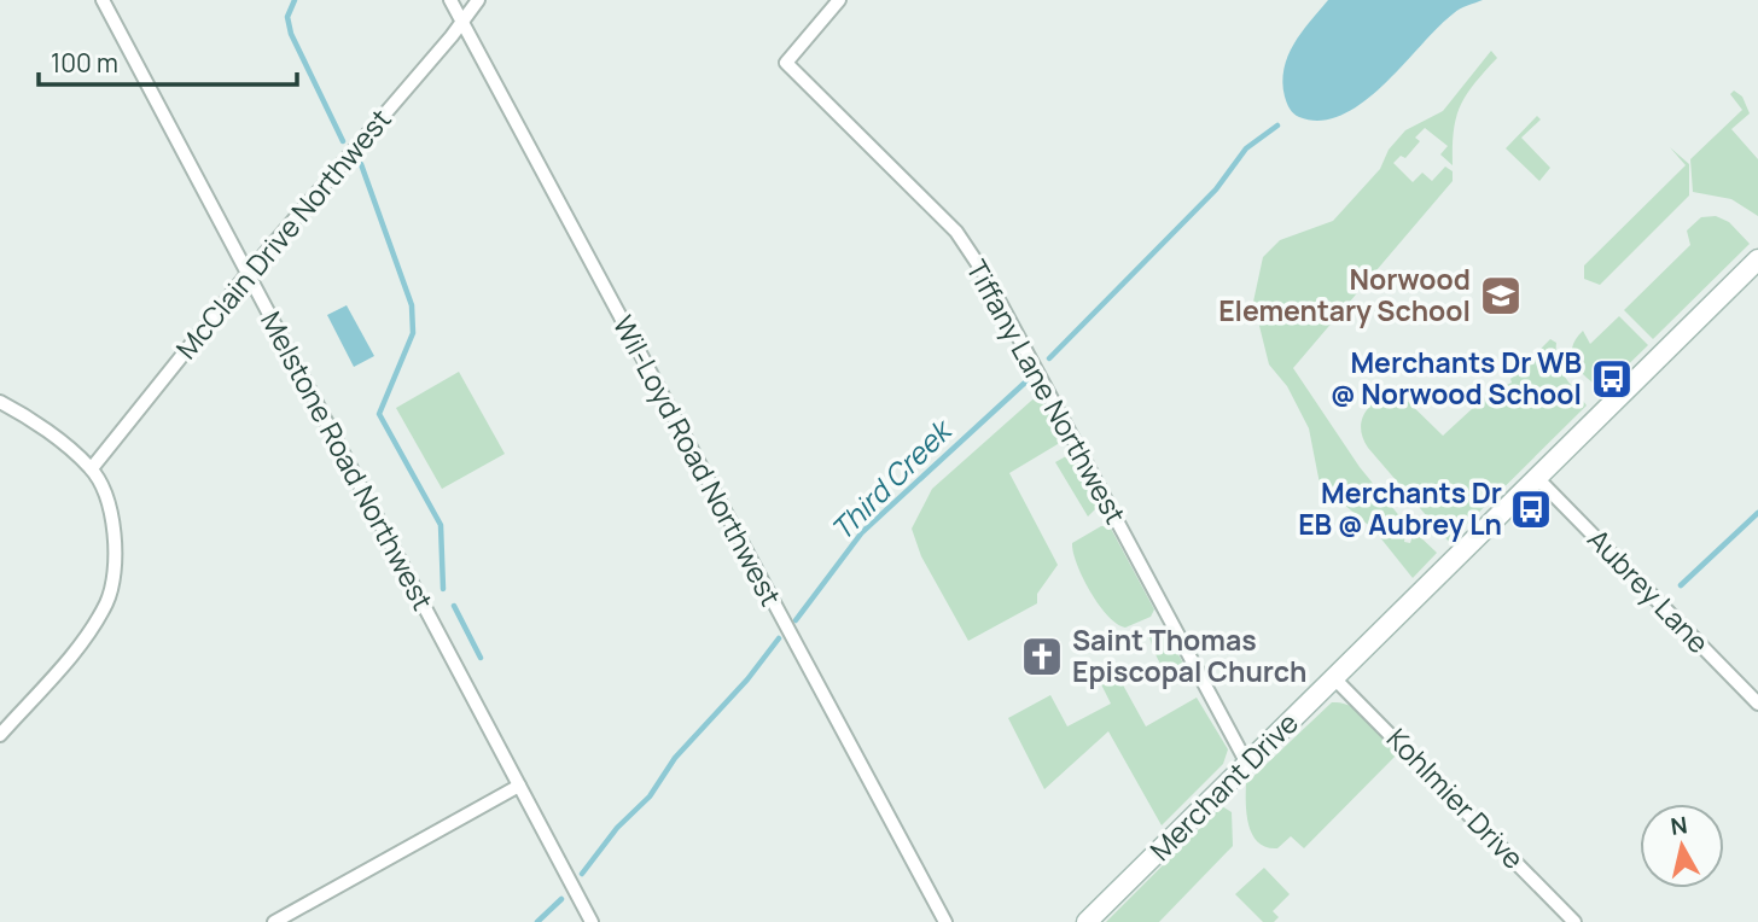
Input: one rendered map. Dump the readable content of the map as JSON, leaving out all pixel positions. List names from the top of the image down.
{
  "streets": {
    "main road": ["Merchant Drive"],
    "street": [
      "McClain Drive Northwest",
      "Tiffany Lane Northwest",
      "Melstone Road Northwest",
      "Wil-Loyd Road Northwest",
      "Aubrey Lane",
      "Kohlmier Drive"
    ]
  },
  "crossings": [
    ["McClain Drive Northwest", "Melstone Road Northwest"],
    ["McClain Drive Northwest", "Wil-Loyd Road Northwest"],
    ["Tiffany Lane Northwest", "Merchant Drive"],
    ["Aubrey Lane", "Merchant Drive"],
    ["Merchant Drive", "Kohlmier Drive"]
  ],
  "water": ["Third Creek"],
  "places": {
    "school or university": ["Norwood Elementary School"],
    "bus stop": ["Merchants Dr WB @ Norwood School", "Merchants Dr EB @ Aubrey Ln"],
    "church": ["Saint Thomas Episcopal Church"]
  },
  "scale_bar": "100 m",
  "north": "top"
}
